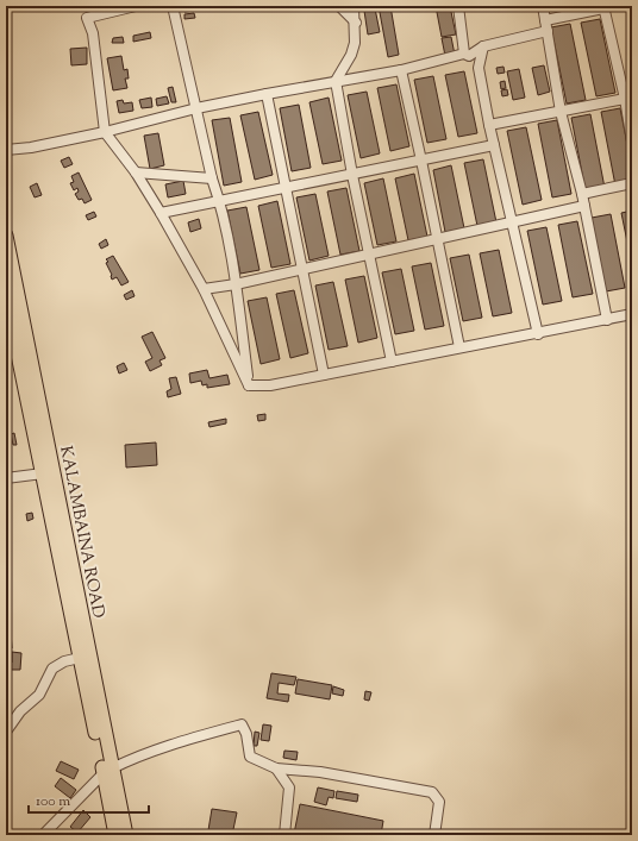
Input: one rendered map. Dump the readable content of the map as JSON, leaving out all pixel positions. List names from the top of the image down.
{
  "streets": {
    "main road": ["KALAMBAINA ROAD"]
  },
  "scale_bar": "100 m"
}
